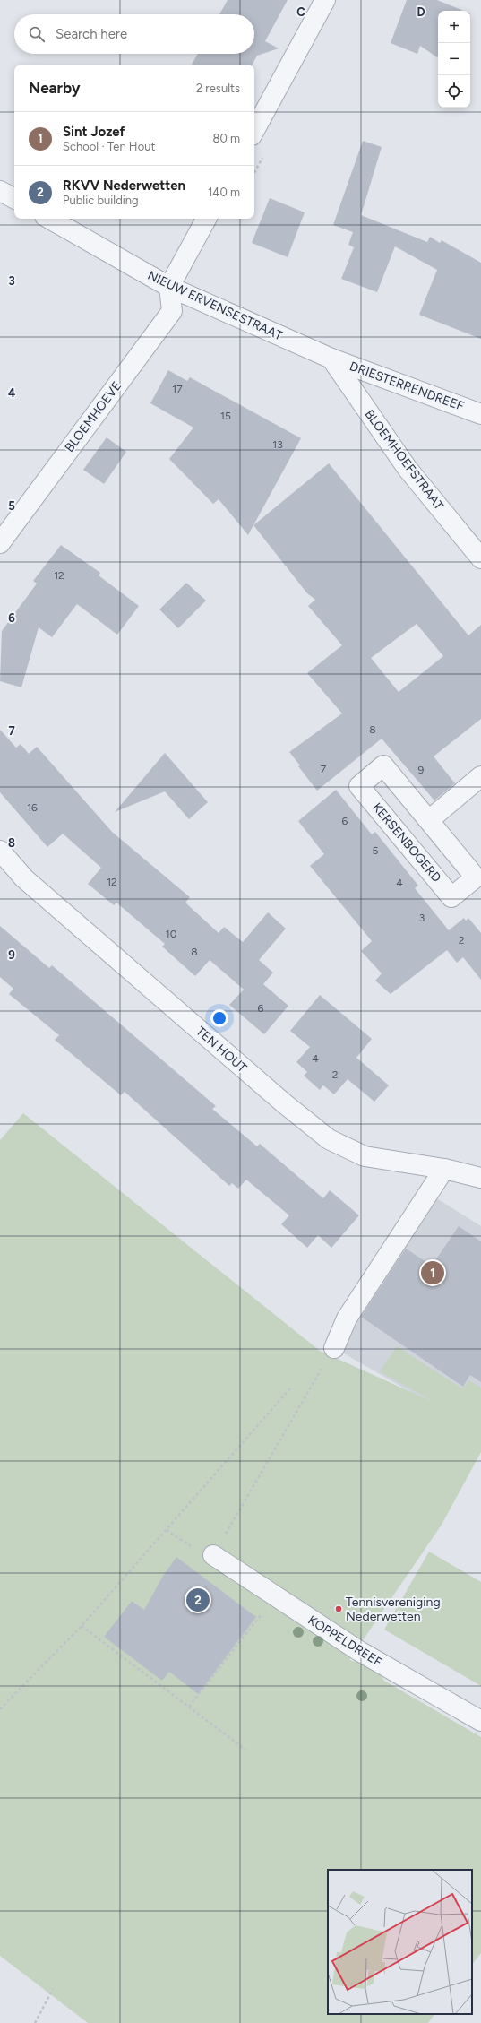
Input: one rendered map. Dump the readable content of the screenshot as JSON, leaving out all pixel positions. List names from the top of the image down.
{
  "streets": {
    "street": [
      "NIEUW ERVENSESTRAAT",
      "DRIESTERRENDREEF",
      "BLOEMHOEVE",
      "BLOEMHOEFSTRAAT",
      "KERSENBOGERD",
      "TEN HOUT",
      "KOPPELDREEF"
    ]
  },
  "crossings": [
    ["NIEUW ERVENSESTRAAT", "DRIESTERRENDREEF"],
    ["NIEUW ERVENSESTRAAT", "BLOEMHOEVE"],
    ["NIEUW ERVENSESTRAAT", "BLOEMHOEFSTRAAT"],
    ["DRIESTERRENDREEF", "BLOEMHOEFSTRAAT"]
  ],
  "places": ["Tennisvereniging Nederwetten"],
  "house_numbers": [
    "17",
    "15",
    "13",
    "12",
    "8",
    "7",
    "9",
    "16",
    "6",
    "5",
    "12",
    "4",
    "3",
    "10",
    "2",
    "8",
    "6",
    "4",
    "2"
  ],
  "page": {
    "map_buttons": ["+", "−"],
    "search": "Search here",
    "heading": ["Nearby", "2 results"],
    "list": [
      {
        "mark": "1",
        "name": "Sint Jozef",
        "note": "School · Ten Hout",
        "value": "80 m"
      },
      {
        "mark": "2",
        "name": "RKVV Nederwetten",
        "note": "Public building",
        "value": "140 m"
      }
    ],
    "pins": ["1", "2"]
  },
  "grid": {
    "columns": ["C", "D"],
    "rows": [
      "3",
      "4",
      "5",
      "6",
      "7",
      "8",
      "9"
    ]
  }
}
